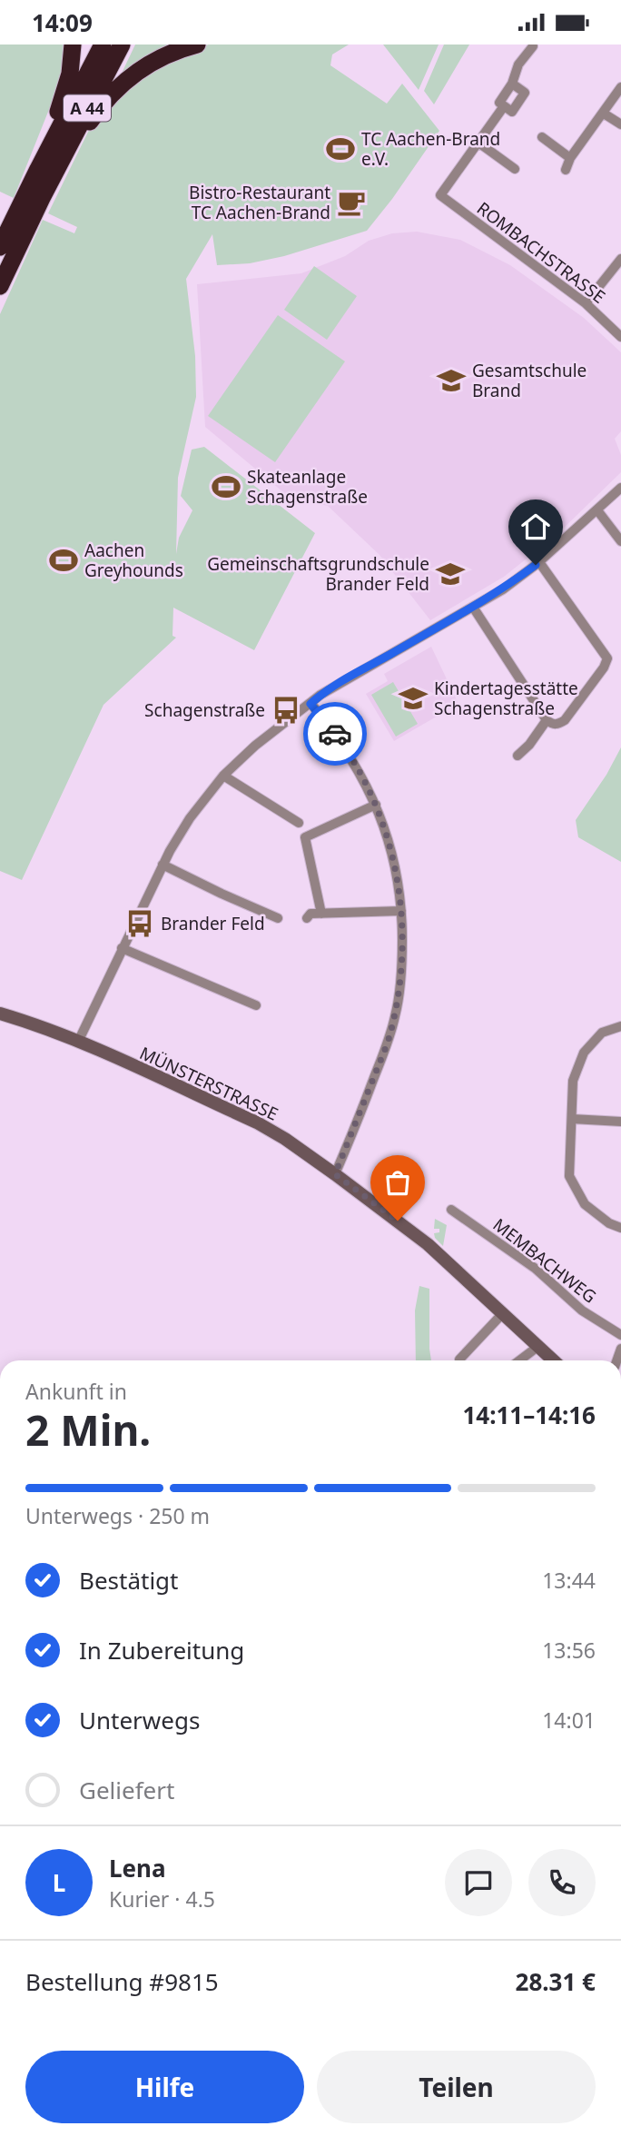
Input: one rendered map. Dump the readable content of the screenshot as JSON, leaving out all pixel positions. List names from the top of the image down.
{
  "streets": {
    "highway": ["A 44"],
    "street": ["ROMBACHSTRASSE", "MÜNSTERSTRASSE", "MEMBACHWEG"]
  },
  "places": {
    "sports": ["TC Aachen-Brand e.V.", "Skateanlage Schagenstraße", "Aachen Greyhounds"],
    "cafe": ["Bistro-Restaurant TC Aachen-Brand"],
    "school or university": ["Gesamtschule Brand", "Gemeinschaftsgrundschule Brander Feld", "Kindertagesstätte Schagenstraße"],
    "bus stop": ["Schagenstraße", "Brander Feld"]
  },
  "page": {
    "status": "14:09",
    "heading": ["2 Min.", "Ankunft in", "14:11–14:16"],
    "panel": [
      "Lena",
      "Kurier · 4.5",
      "Bestellung #9815",
      "28.31 €"
    ],
    "bar": "Unterwegs · 250 m",
    "list": [
      ["Bestätigt", "13:44"],
      ["In Zubereitung", "13:56"],
      ["Unterwegs", "14:01"],
      "Geliefert"
    ],
    "round": "L",
    "buttons": ["Hilfe", "Teilen"]
  }
}
